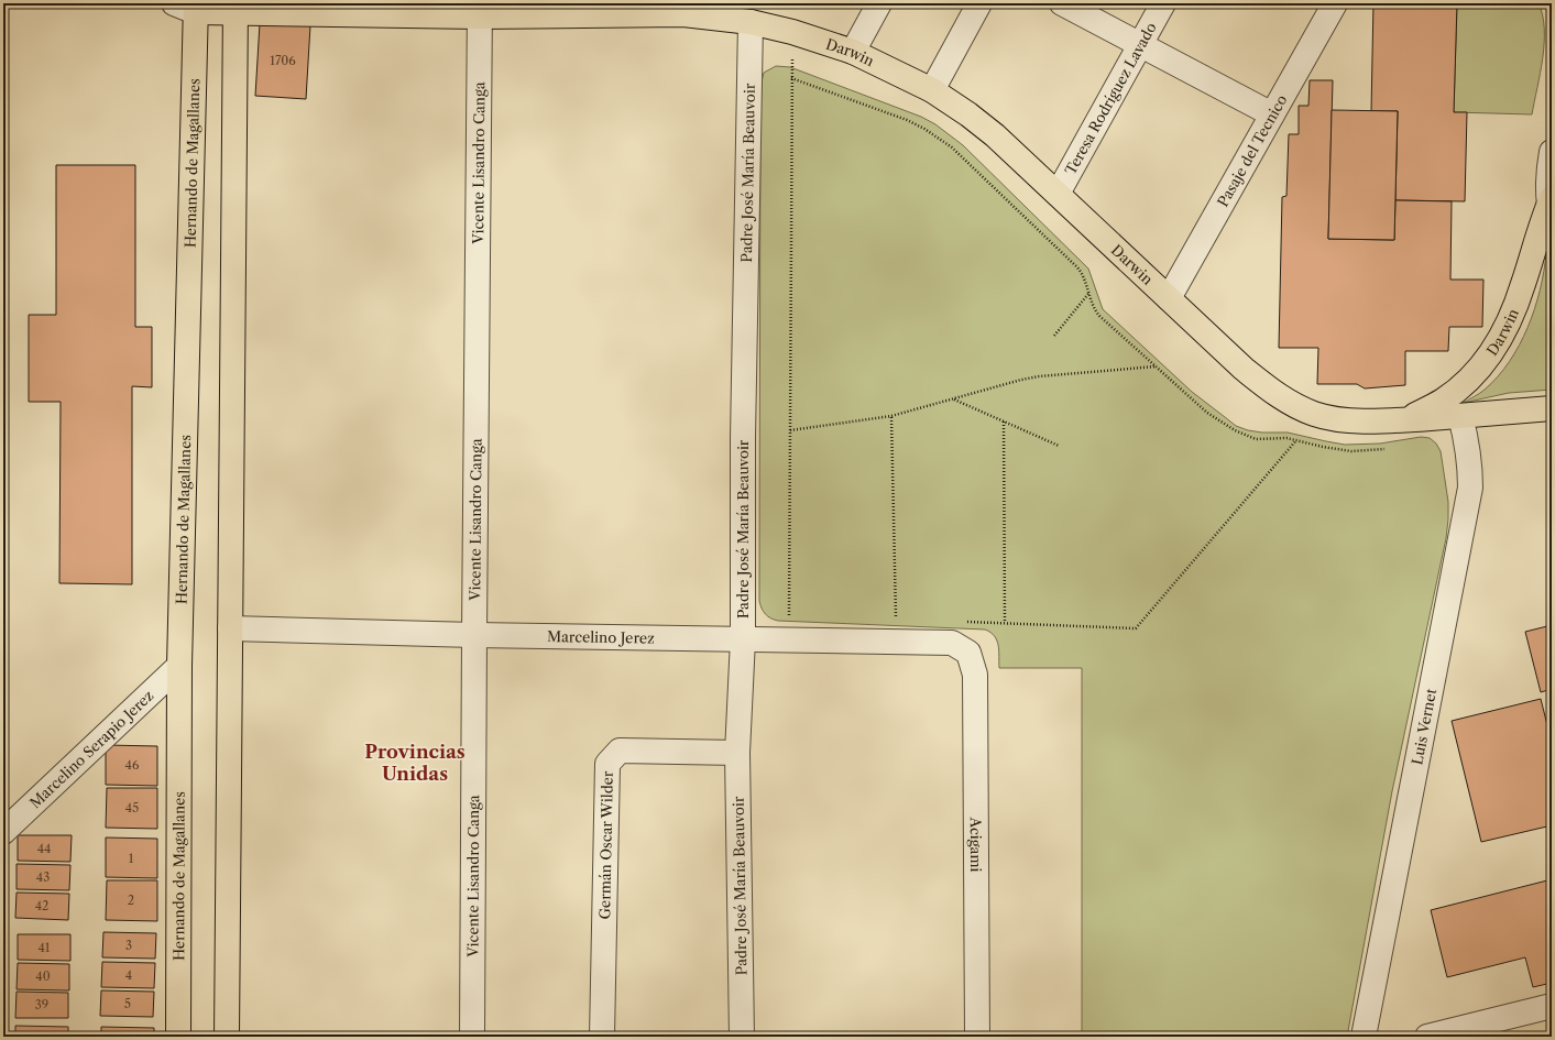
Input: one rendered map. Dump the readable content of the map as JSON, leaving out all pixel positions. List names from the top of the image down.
{
  "streets": {
    "main road": ["Darwin", "Hernando de Magallanes"],
    "street": [
      "Teresa Rodríguez Lavado",
      "Pasaje del Tecnico",
      "Vicente Lisandro Canga",
      "Padre José María Beauvoir",
      "Marcelino Jerez",
      "Luis Vernet",
      "Marcelino Serapio Jerez",
      "Acigami",
      "Germán Oscar Wilder"
    ]
  },
  "crossings": [
    ["Darwin", "Teresa Rodríguez Lavado"],
    ["Darwin", "Pasaje del Tecnico"],
    ["Darwin", "Hernando de Magallanes"],
    ["Darwin", "Vicente Lisandro Canga"],
    ["Darwin", "Padre José María Beauvoir"],
    ["Darwin", "Luis Vernet"],
    ["Hernando de Magallanes", "Marcelino Serapio Jerez"],
    ["Vicente Lisandro Canga", "Marcelino Jerez"],
    ["Padre José María Beauvoir", "Marcelino Jerez"],
    ["Padre José María Beauvoir", "Germán Oscar Wilder"],
    ["Marcelino Jerez", "Acigami"]
  ],
  "districts": ["Provincias Unidas"],
  "house_numbers": [
    "1706",
    "46",
    "45",
    "44",
    "1",
    "43",
    "2",
    "42",
    "3",
    "41",
    "4",
    "40",
    "5",
    "39"
  ]
}
